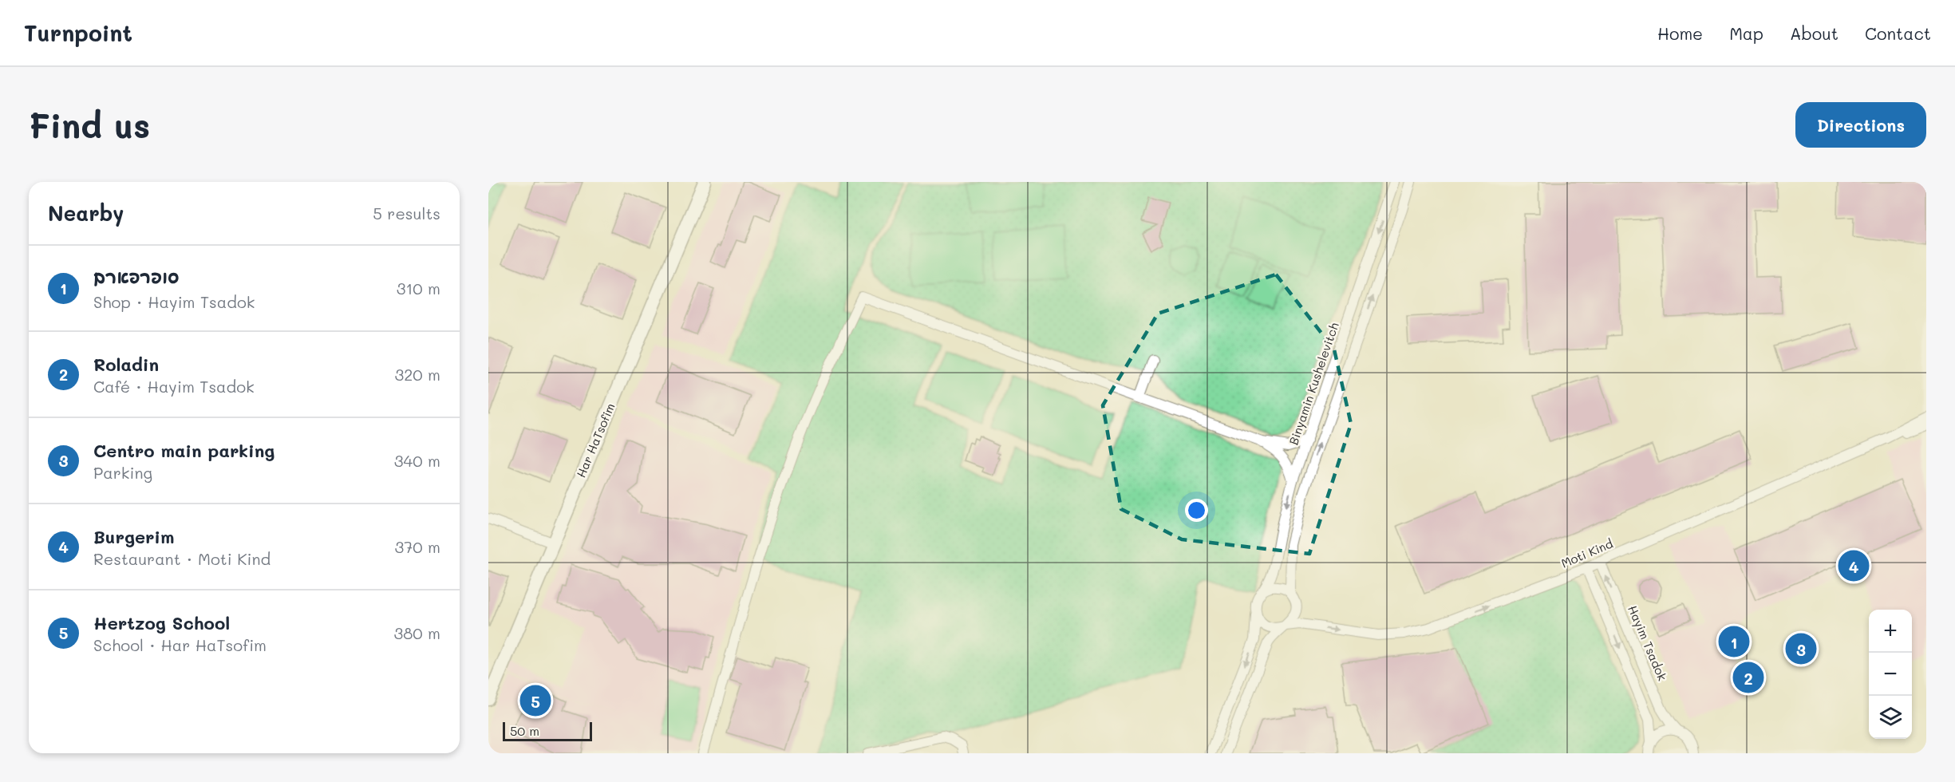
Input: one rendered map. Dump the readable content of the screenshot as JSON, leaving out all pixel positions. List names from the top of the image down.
{
  "streets": {
    "street": [
      "Binyamin Kushelevitch",
      "Har HaTsofim",
      "Moti Kind",
      "Hayim Tsadok"
    ]
  },
  "crossings": [
    ["Binyamin Kushelevitch", "Moti Kind"],
    ["Moti Kind", "Hayim Tsadok"]
  ],
  "one_way": ["Moti Kind"],
  "scale_bar": "50 m",
  "page": {
    "header": "Turnpoint",
    "nav": [
      "Home",
      "Map",
      "About",
      "Contact"
    ],
    "buttons": "Directions",
    "title": "Find us",
    "heading": ["Nearby", "5 results"],
    "list": [
      {
        "mark": "1",
        "name": "סופרפארם",
        "note": "Shop · Hayim Tsadok",
        "value": "310 m"
      },
      {
        "mark": "2",
        "name": "Roladin",
        "note": "Café · Hayim Tsadok",
        "value": "320 m"
      },
      {
        "mark": "3",
        "name": "Centro main parking",
        "note": "Parking",
        "value": "340 m"
      },
      {
        "mark": "4",
        "name": "Burgerim",
        "note": "Restaurant · Moti Kind",
        "value": "370 m"
      },
      {
        "mark": "5",
        "name": "Hertzog School",
        "note": "School · Har HaTsofim",
        "value": "380 m"
      }
    ],
    "pins": [
      "4",
      "1",
      "3",
      "2",
      "5"
    ],
    "map_buttons": ["+", "−"],
    "scale": "50 m"
  }
}
